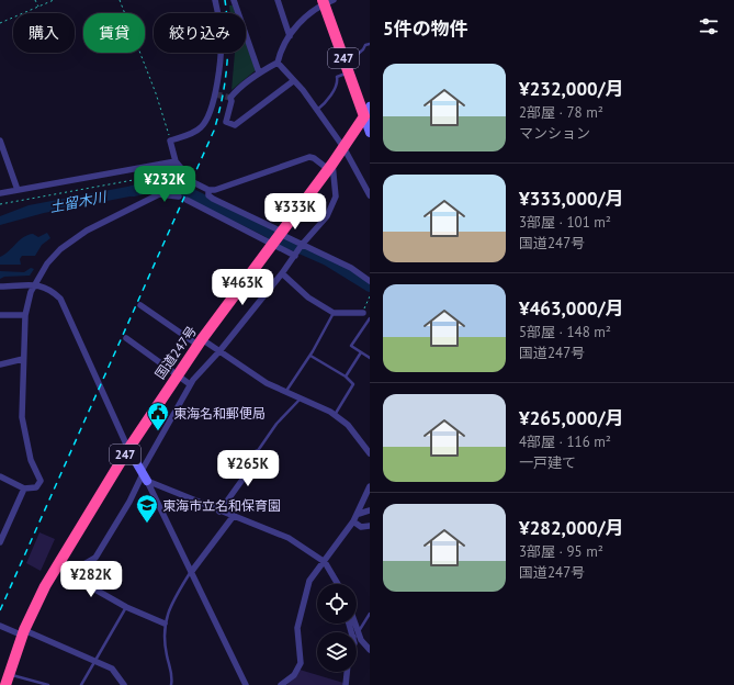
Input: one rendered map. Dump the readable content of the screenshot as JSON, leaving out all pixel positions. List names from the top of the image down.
{
  "streets": {
    "highway": ["247", "国道247号"]
  },
  "crossings": [
    ["247", "国道247号"]
  ],
  "water": ["土留木川"],
  "places": {
    "public building": ["東海名和郵便局"],
    "school or university": ["東海市立名和保育園"]
  },
  "page": {
    "heading": "5件の物件",
    "chip": ["購入", "賃貸", "絞り込み"],
    "list": [
      {
        "name": "¥232,000/月",
        "note": "2部屋 · 78 m² · マンション"
      },
      {
        "name": "¥333,000/月",
        "note": "3部屋 · 101 m² · 国道247号"
      },
      {
        "name": "¥463,000/月",
        "note": "5部屋 · 148 m² · 国道247号"
      },
      {
        "name": "¥265,000/月",
        "note": "4部屋 · 116 m² · 一戸建て"
      },
      {
        "name": "¥282,000/月",
        "note": "3部屋 · 95 m² · 国道247号"
      }
    ],
    "price": [
      "¥232K",
      "¥333K",
      "¥463K",
      "¥265K",
      "¥282K"
    ]
  }
}
